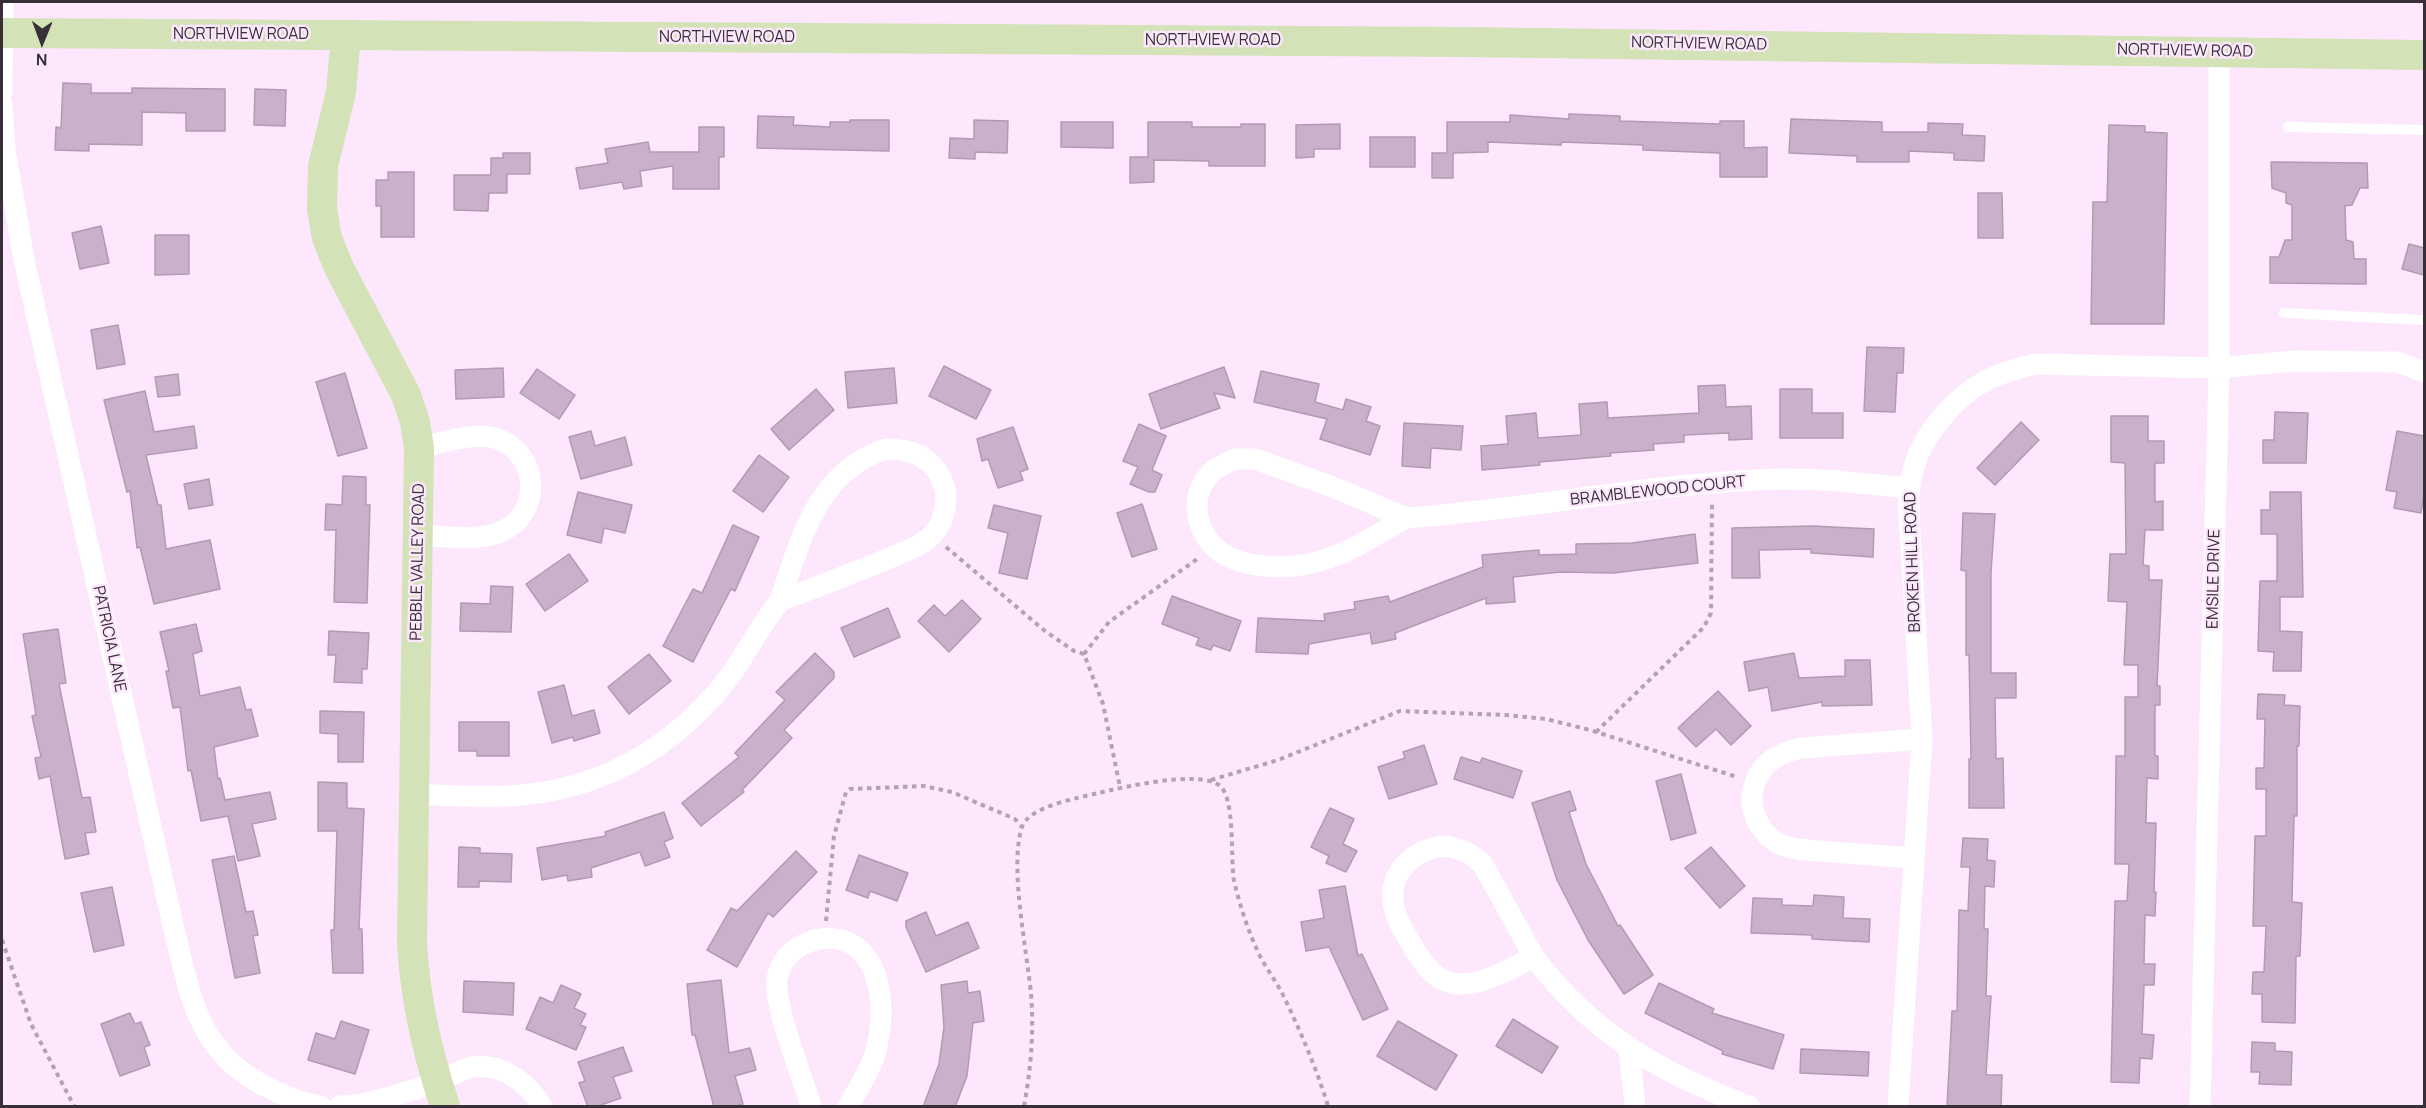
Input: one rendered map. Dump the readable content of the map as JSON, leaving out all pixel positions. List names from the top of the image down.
{
  "streets": {
    "street": [
      "NORTHVIEW ROAD",
      "BRAMBLEWOOD COURT",
      "PEBBLE VALLEY ROAD",
      "BROKEN HILL ROAD",
      "EMSILE DRIVE",
      "PATRICIA LANE"
    ]
  },
  "crossings": [
    ["NORTHVIEW ROAD", "PEBBLE VALLEY ROAD"],
    ["NORTHVIEW ROAD", "EMSILE DRIVE"],
    ["BRAMBLEWOOD COURT", "BROKEN HILL ROAD"],
    ["BROKEN HILL ROAD", "EMSILE DRIVE"]
  ],
  "north": "bottom"
}
